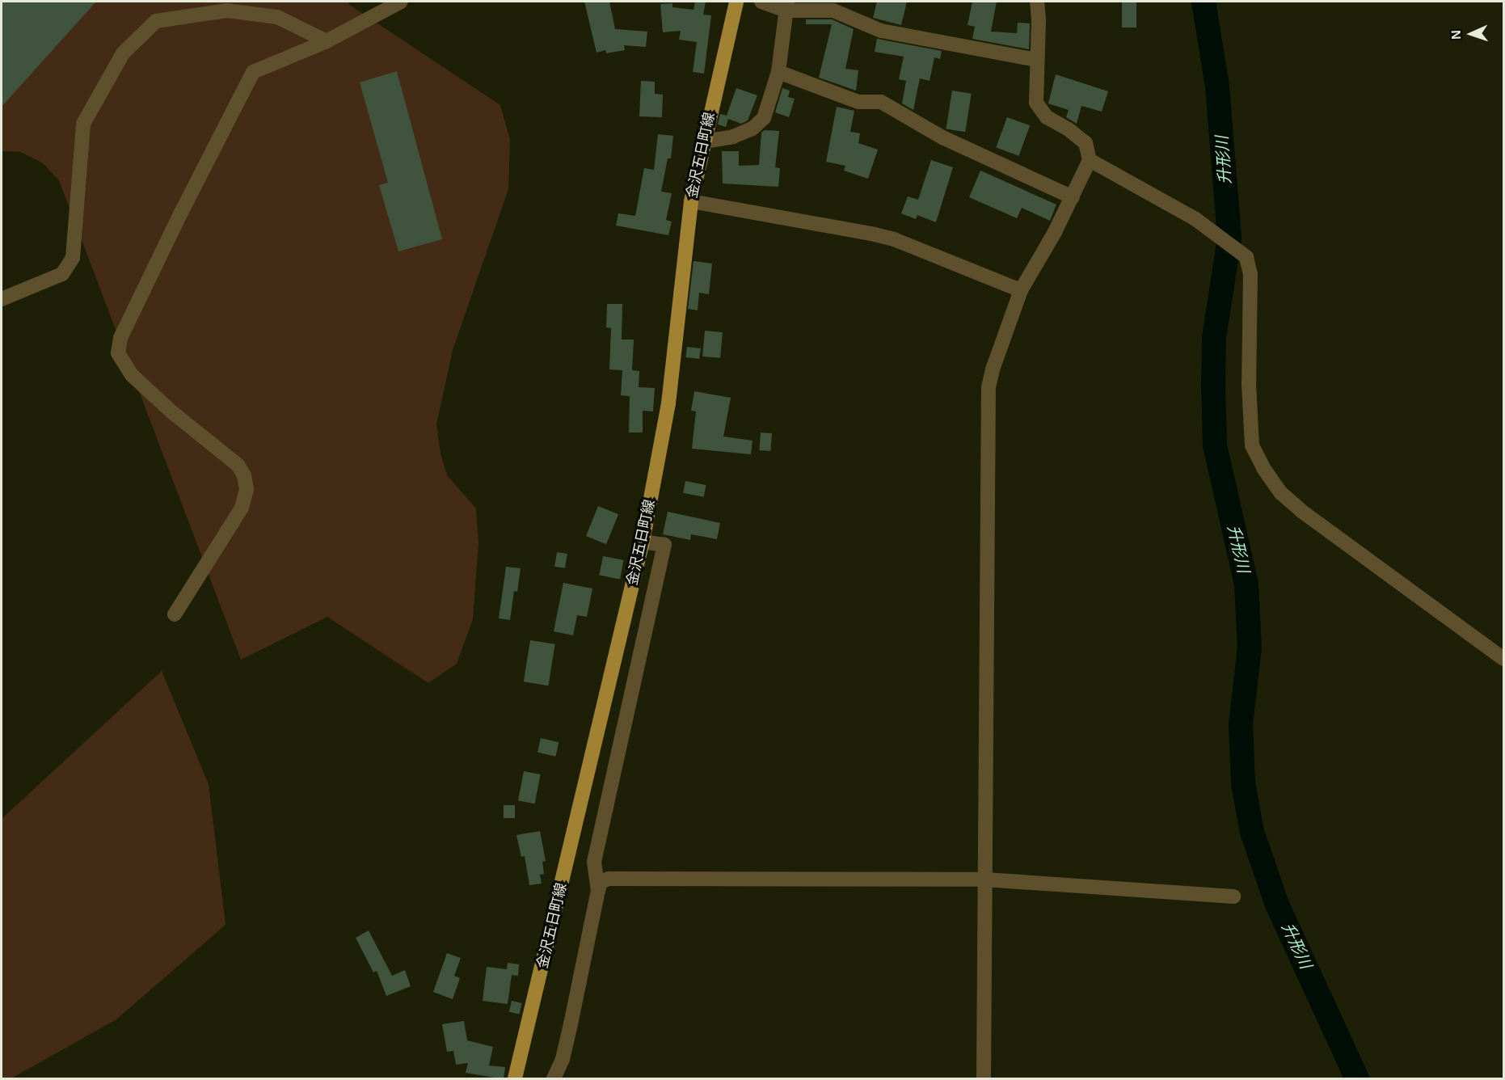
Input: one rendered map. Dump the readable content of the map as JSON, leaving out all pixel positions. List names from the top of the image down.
{
  "streets": {
    "main road": ["金沢五日町線"]
  },
  "water": ["升形川"],
  "north": "left"
}
